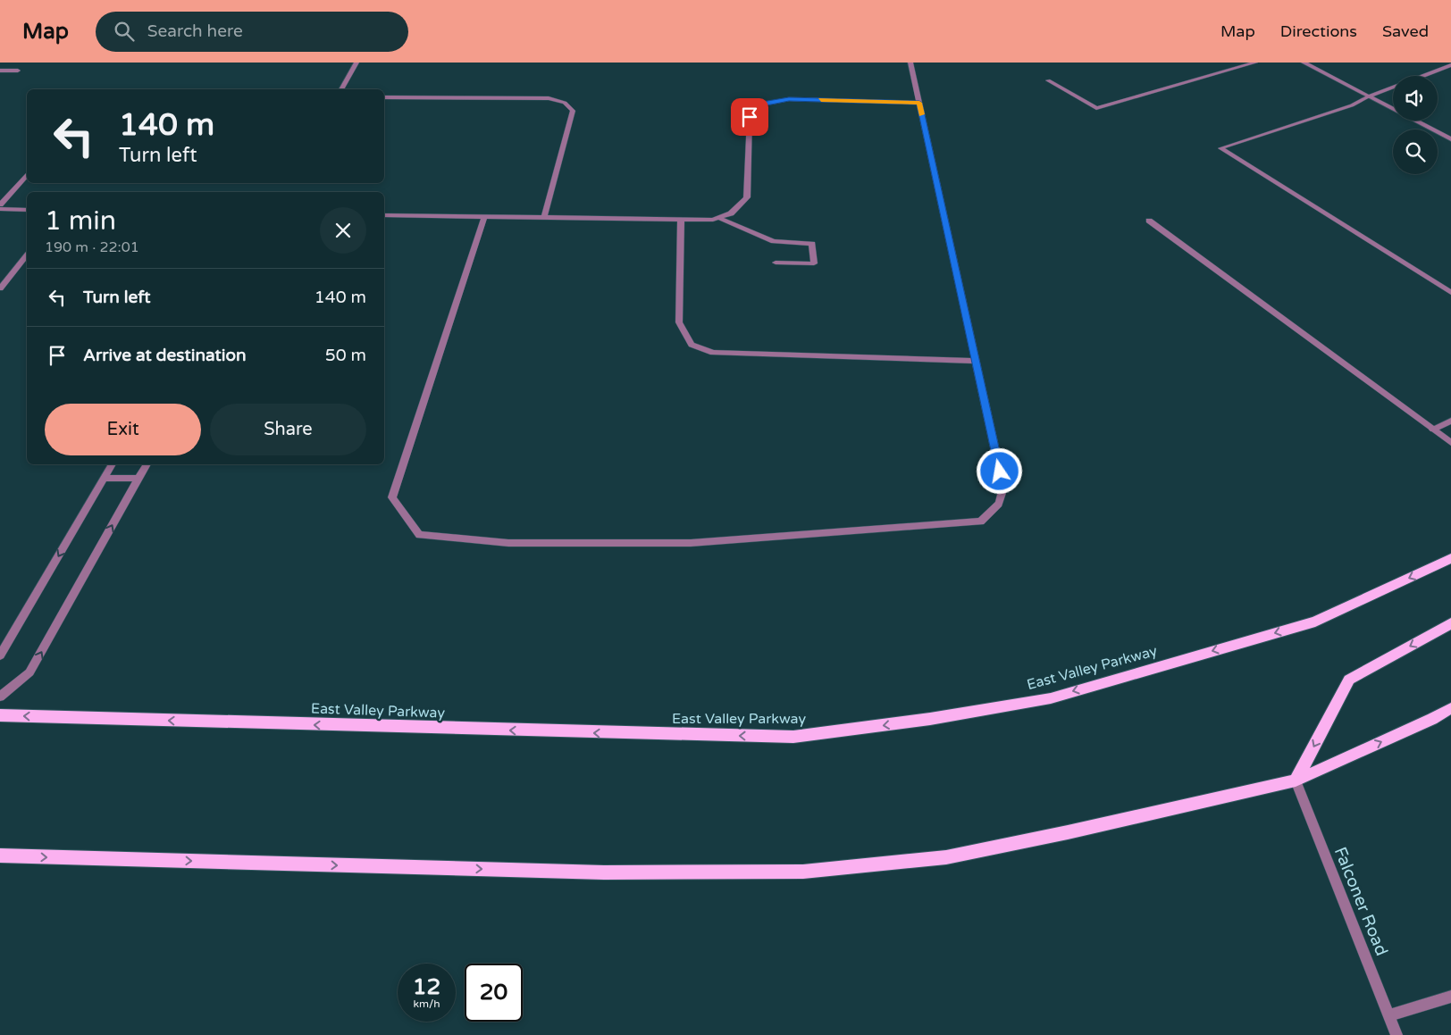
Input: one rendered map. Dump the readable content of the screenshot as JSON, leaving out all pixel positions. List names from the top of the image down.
{
  "streets": {
    "main road": ["East Valley Parkway"],
    "street": ["Falconer Road"]
  },
  "one_way": ["East Valley Parkway"],
  "page": {
    "header": "Map",
    "search": "Search here",
    "nav": ["Map", "Directions", "Saved"],
    "turn": ["140 m", "Turn left"],
    "heading": ["1 min", "190 m · 22:01"],
    "list": [
      {
        "name": "Turn left",
        "value": "140 m"
      },
      {
        "name": "Arrive at destination",
        "value": "50 m"
      }
    ],
    "buttons": ["Exit", "Share"],
    "speed": "12 km/h",
    "limit": "20"
  }
}
